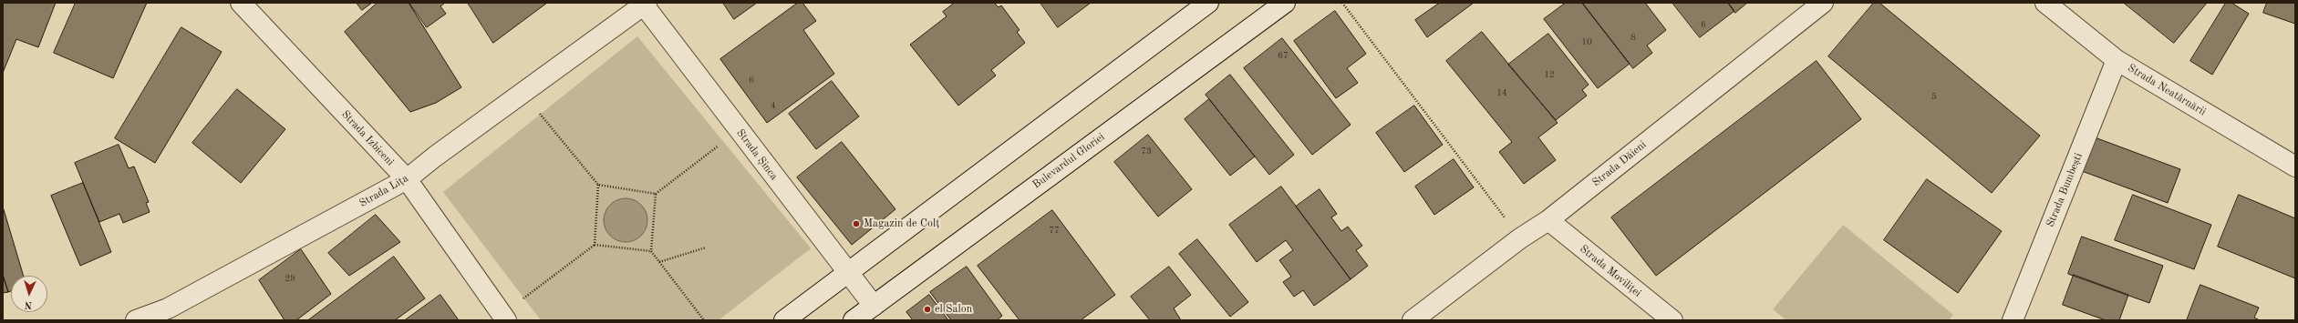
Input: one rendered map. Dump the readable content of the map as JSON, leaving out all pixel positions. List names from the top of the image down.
{
  "streets": {
    "street": [
      "Strada Neatârnării",
      "Strada Izbiceni",
      "Strada Șinca",
      "Bulevardul Gloriei",
      "Strada Dăieni",
      "Strada Bumbești",
      "Strada Lița",
      "Strada Moviliței"
    ]
  },
  "crossings": [
    ["Strada Neatârnării", "Strada Bumbești"],
    ["Strada Izbiceni", "Strada Lița"],
    ["Strada Șinca", "Bulevardul Gloriei"],
    ["Strada Șinca", "Strada Lița"],
    ["Strada Dăieni", "Strada Moviliței"]
  ],
  "places": ["Magazin de Colț", "el Salon"],
  "house_numbers": [
    "6",
    "8",
    "10",
    "67",
    "12",
    "6",
    "14",
    "5",
    "4",
    "73",
    "77",
    "29"
  ],
  "north": "bottom"
}
